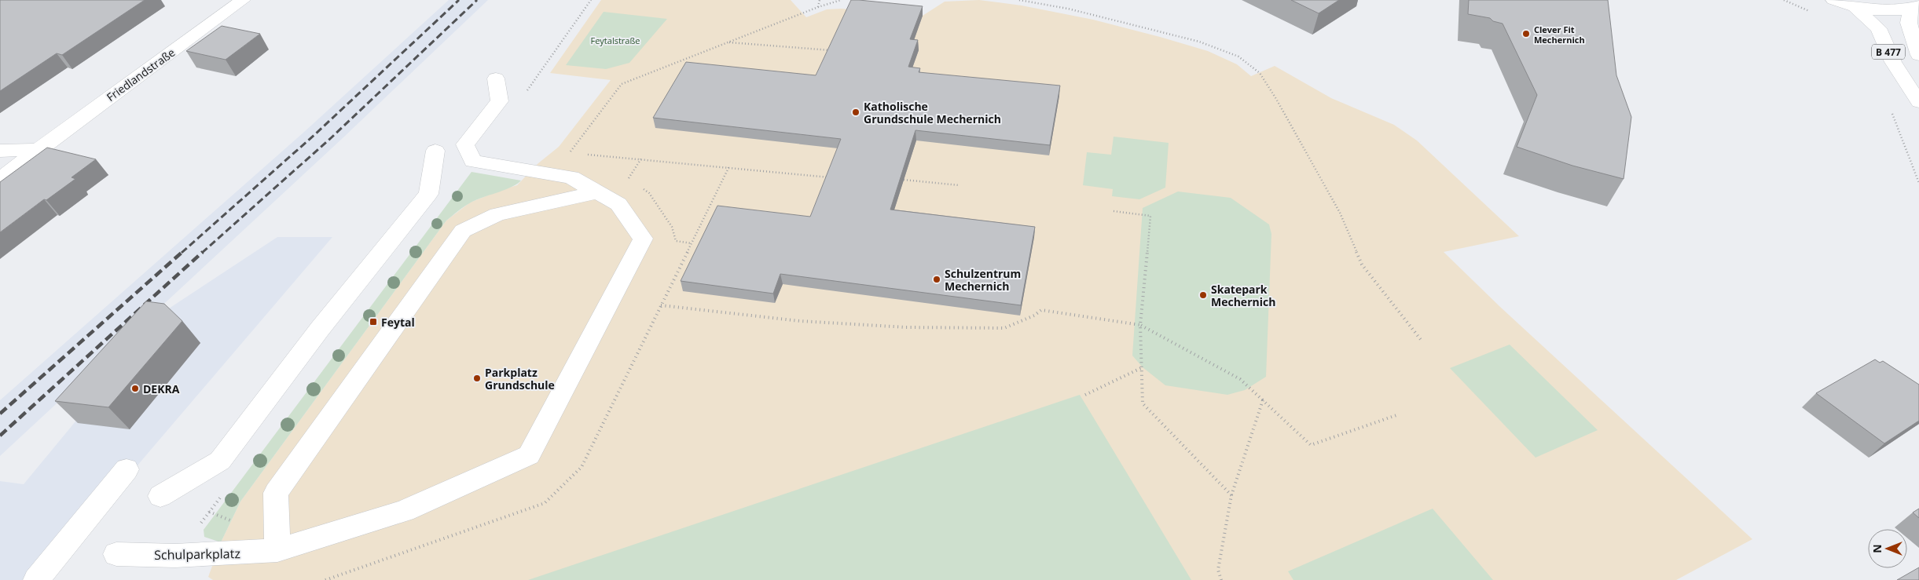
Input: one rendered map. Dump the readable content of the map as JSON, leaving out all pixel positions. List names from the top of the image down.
{
  "streets": {
    "main road": ["B 477", "Friedlandstraße", "Schulparkplatz"]
  },
  "parks": ["Feytalstraße"],
  "places": {
    "other": [
      "Clever Fit Mechernich",
      "Katholische Grundschule Mechernich",
      "Schulzentrum Mechernich",
      "Skatepark Mechernich",
      "Parkplatz Grundschule",
      "DEKRA"
    ],
    "transit": ["Feytal"]
  },
  "north": "left"
}
